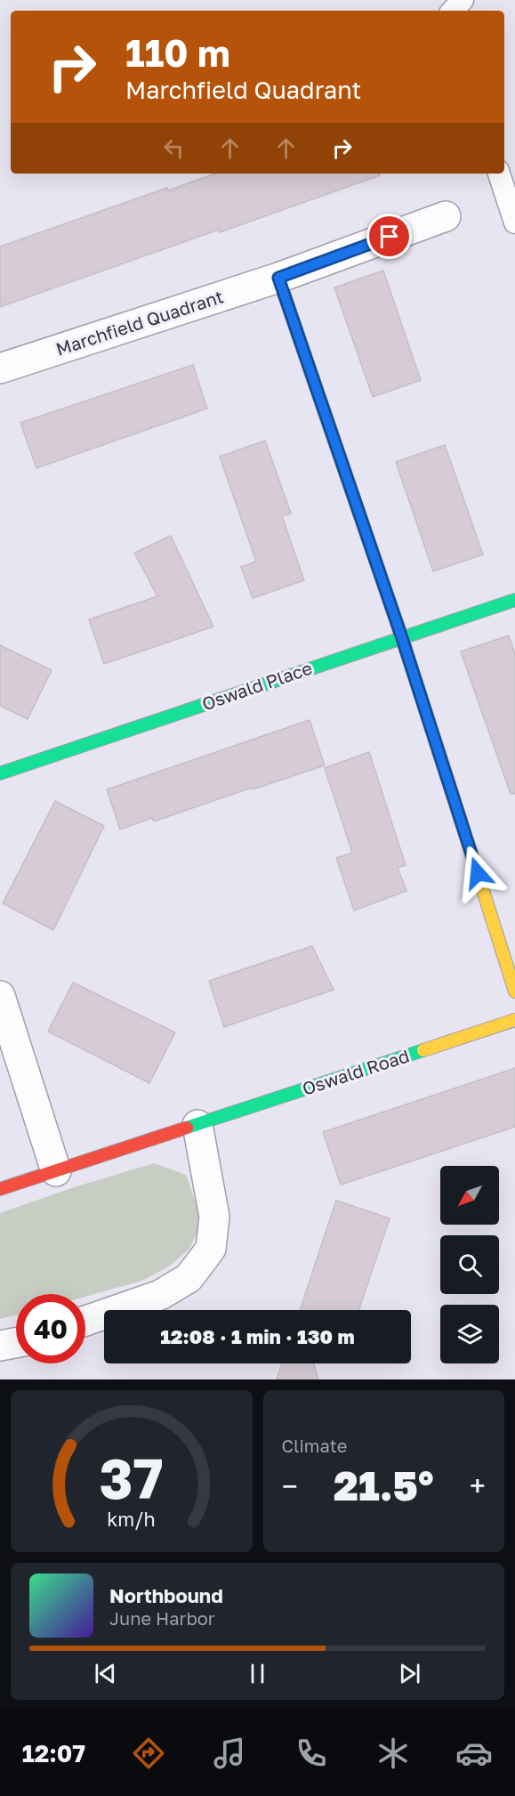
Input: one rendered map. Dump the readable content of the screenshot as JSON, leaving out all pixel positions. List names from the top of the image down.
{
  "streets": {
    "street": ["Marchfield Quadrant", "Oswald Place", "Oswald Road"]
  },
  "north": "bottom left",
  "page": {
    "turn": ["110 m", "Marchfield Quadrant"],
    "limit": "40",
    "trip": "12:08 · 1 min · 130 m",
    "tile": "Climate",
    "heat": ["−", "21.5°", "+"],
    "song": ["Northbound", "June Harbor"],
    "tabs": "12:07",
    "gauge": ["37", "km/h"]
  }
}
